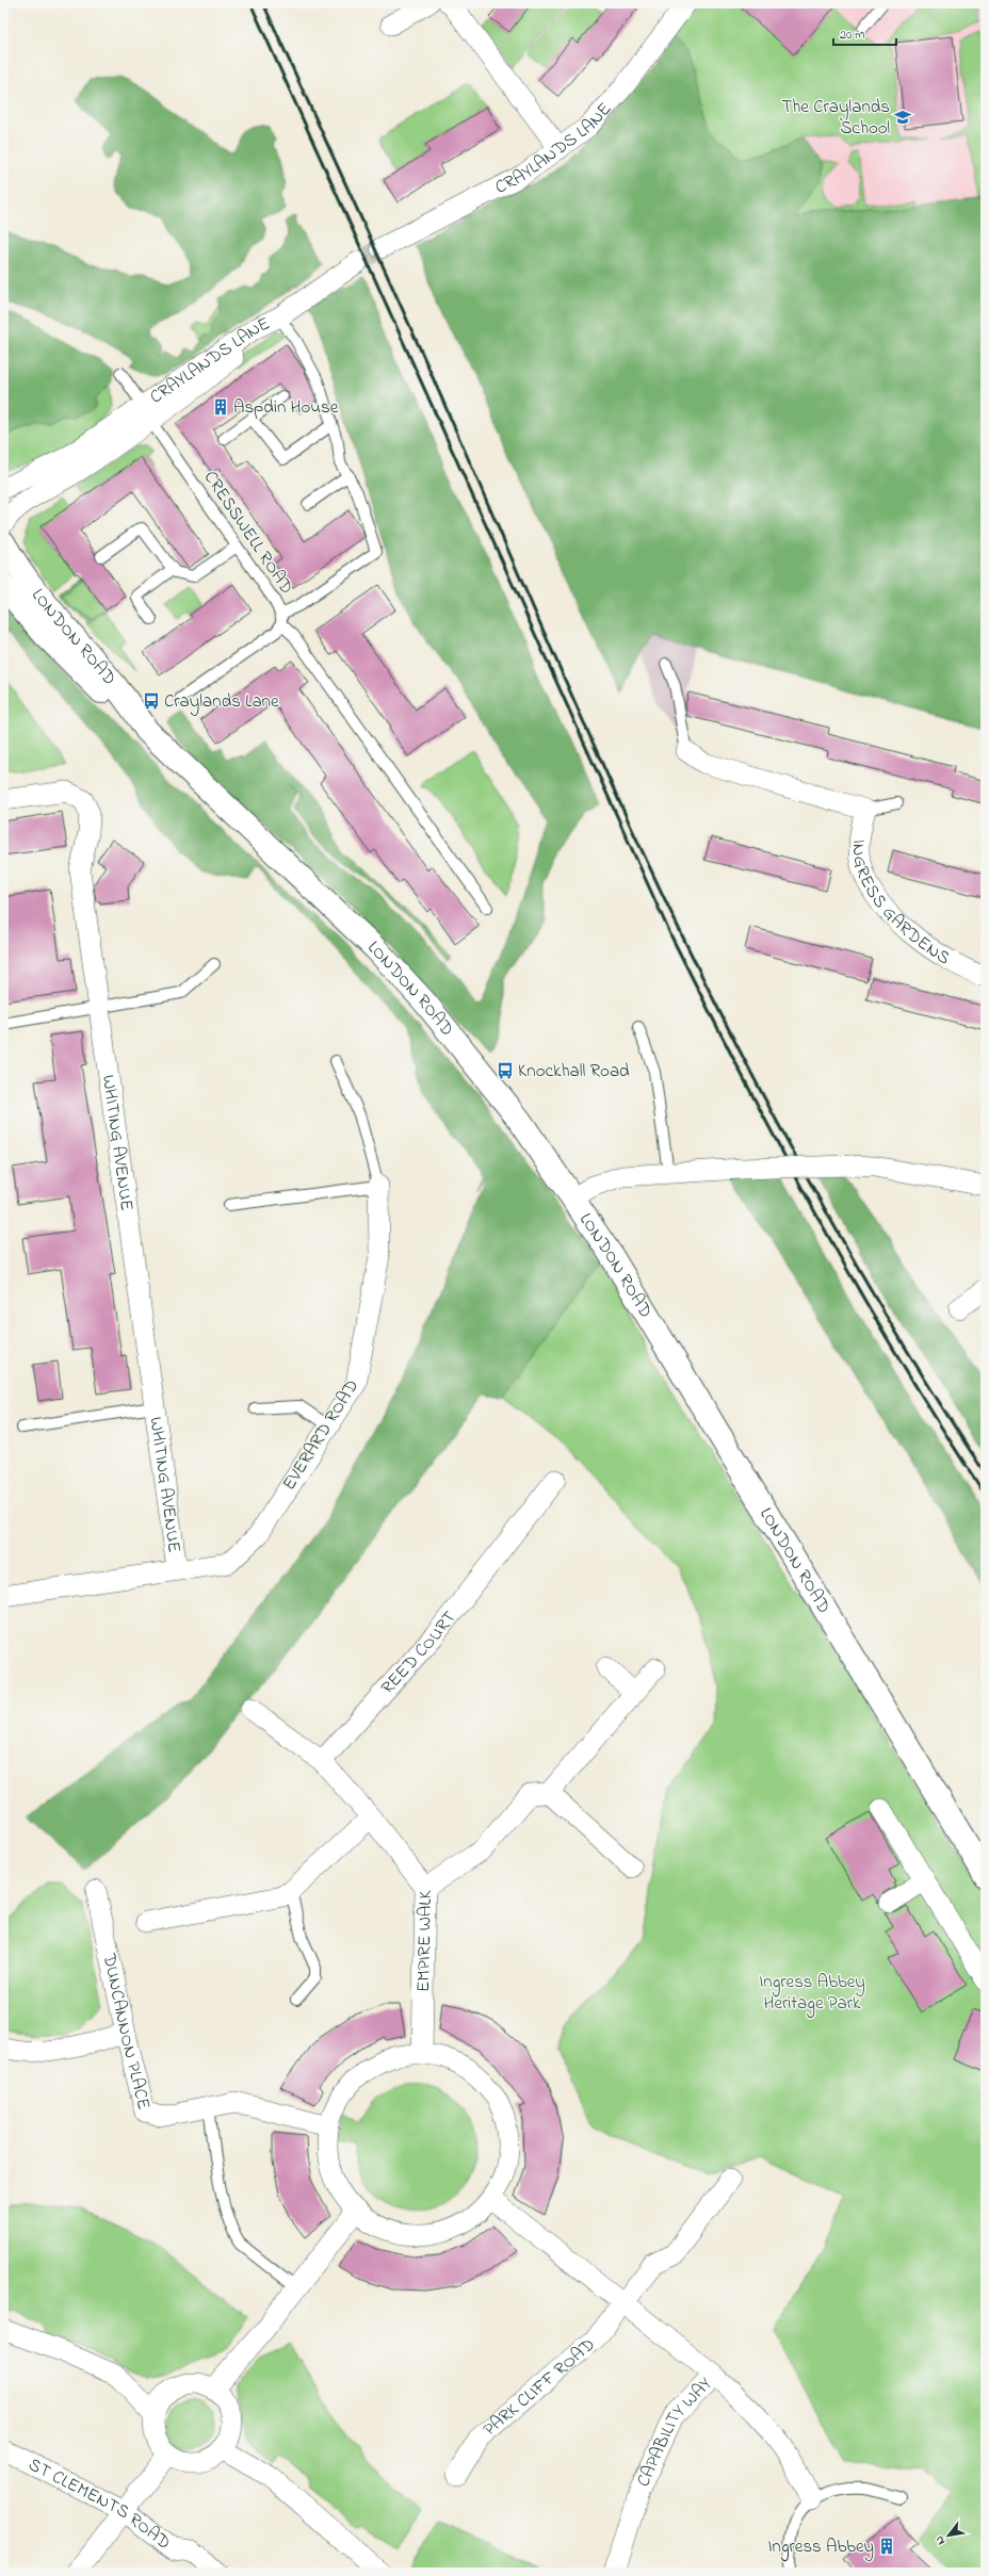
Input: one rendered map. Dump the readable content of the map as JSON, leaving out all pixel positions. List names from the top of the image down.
{
  "streets": {
    "main road": ["LONDON ROAD"],
    "street": [
      "CRAYLANDS LANE",
      "INGRESS GARDENS",
      "WHITING AVENUE",
      "EVERARD ROAD",
      "REED COURT",
      "EMPIRE WALK",
      "DUNCANNON PLACE",
      "PARK CLIFF ROAD",
      "CAPABILITY WAY",
      "ST CLEMENTS ROAD"
    ],
    "lane": ["CRESSWELL ROAD"]
  },
  "crossings": [
    ["CRAYLANDS LANE", "CRESSWELL ROAD"],
    ["WHITING AVENUE", "EVERARD ROAD"]
  ],
  "parks": ["Ingress Abbey Heritage Park"],
  "places": {
    "school or university": ["The Craylands School"],
    "building": ["Aspdin House", "Ingress Abbey"],
    "bus stop": ["Craylands Lane", "Knockhall Road"]
  },
  "scale_bar": "20 m",
  "north": "bottom left"
}
